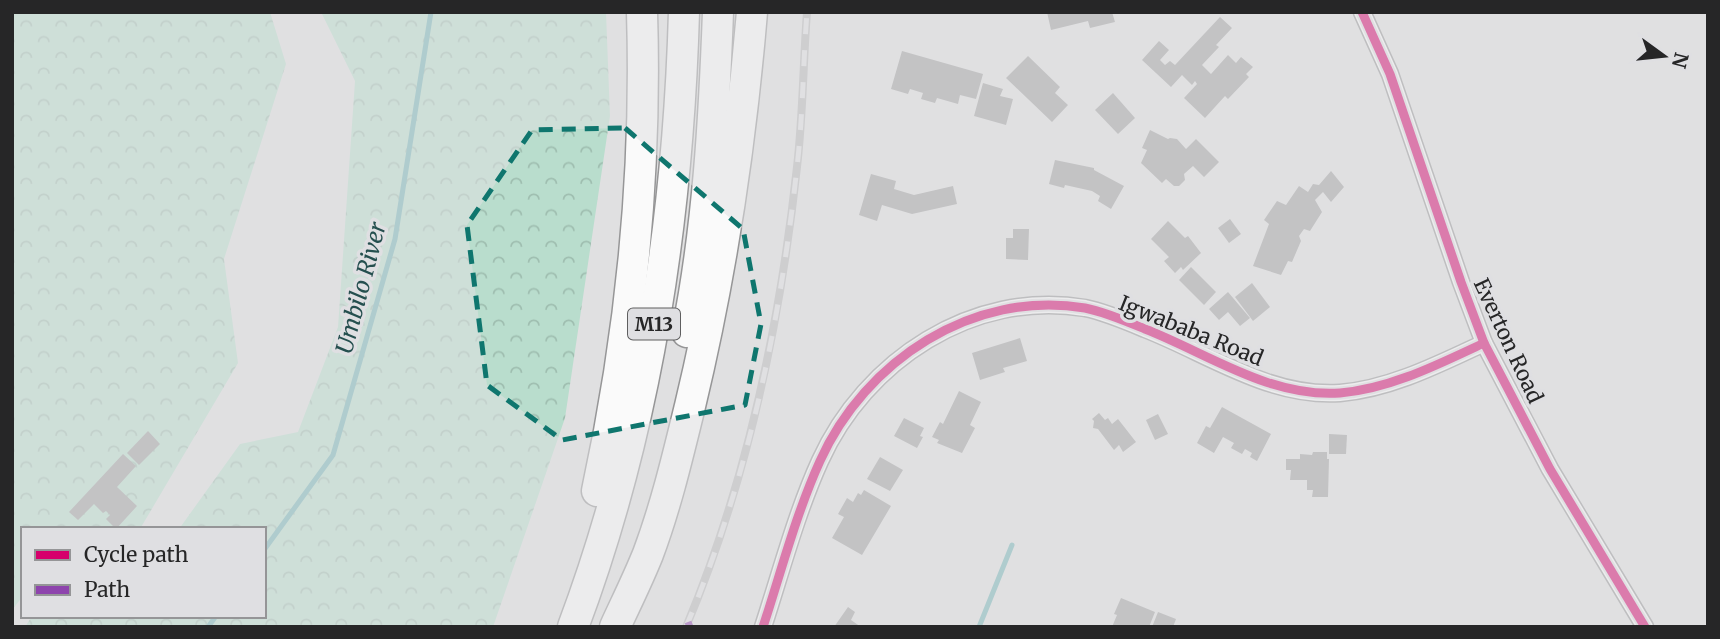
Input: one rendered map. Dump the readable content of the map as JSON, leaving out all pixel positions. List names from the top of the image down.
{
  "streets": {
    "highway": ["M13"],
    "street": ["Igwababa Road", "Everton Road"]
  },
  "crossings": [
    ["Igwababa Road", "Everton Road"]
  ],
  "water": ["Umbilo River"],
  "legend": ["Cycle path", "Path"],
  "north": "right"
}
